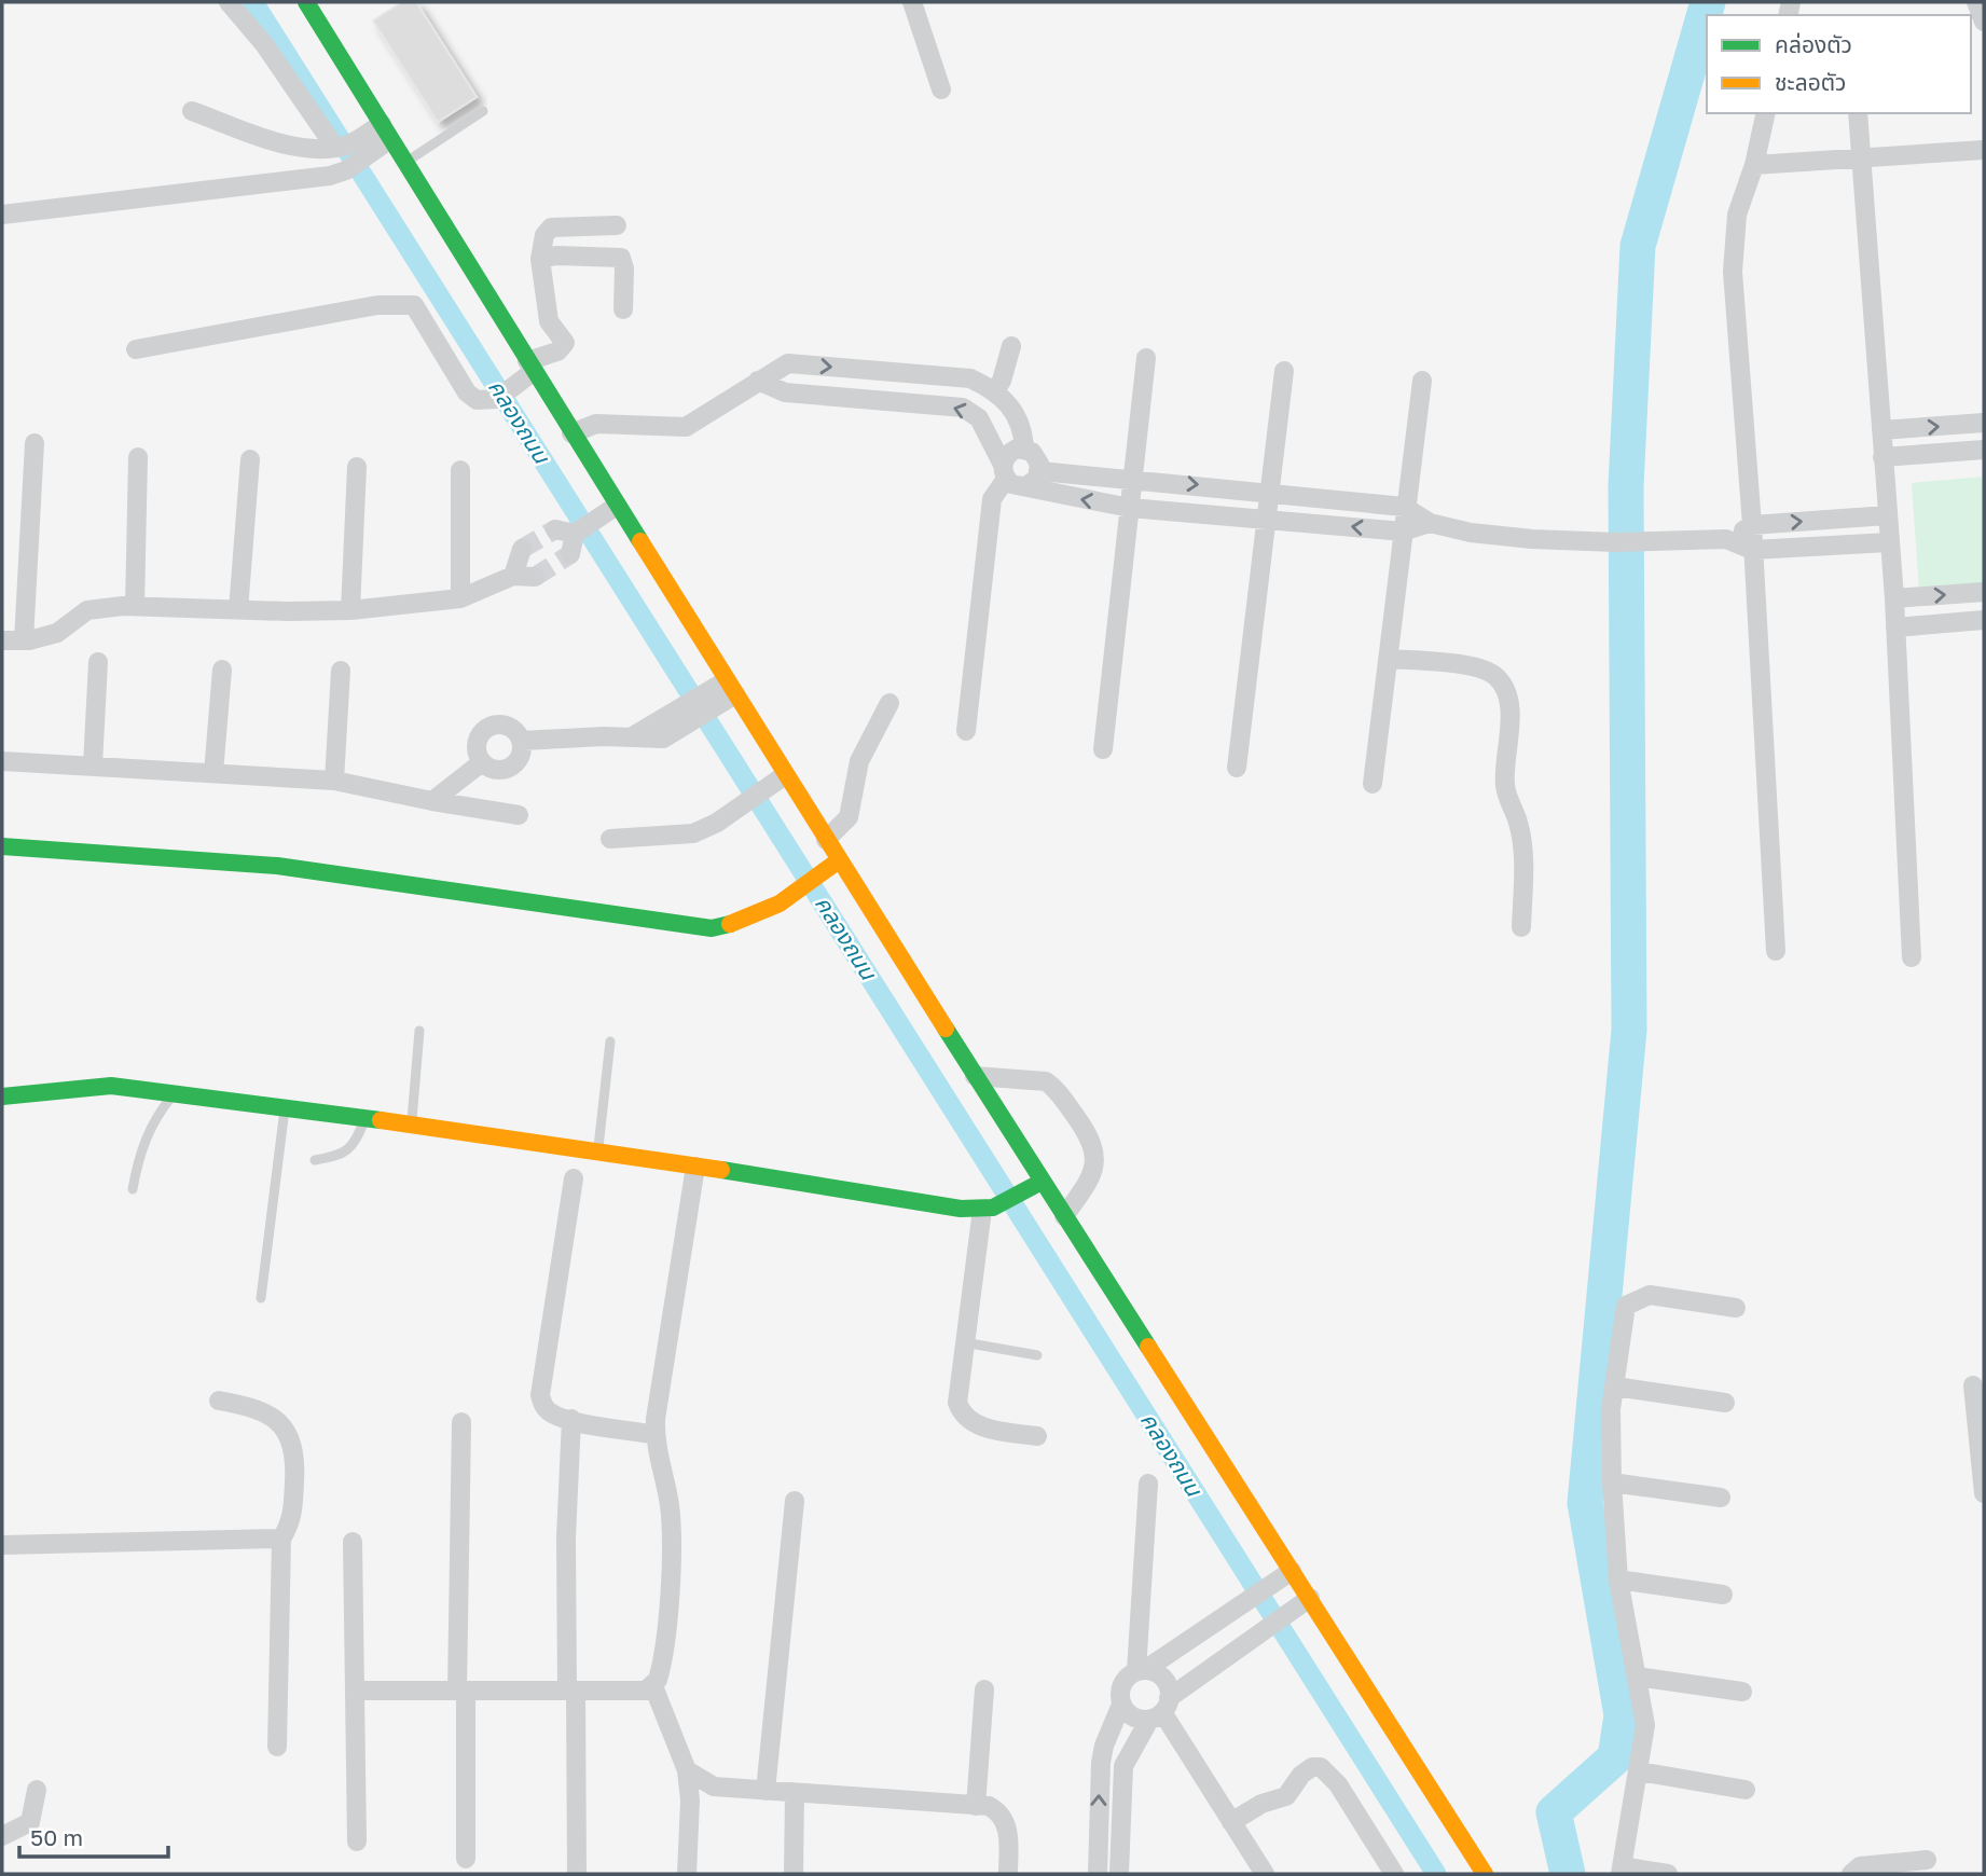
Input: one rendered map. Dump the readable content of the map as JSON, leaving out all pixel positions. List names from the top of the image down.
{
  "water": ["คลองถนน"],
  "legend": ["คล่องตัว", "ชะลอตัว"],
  "scale_bar": "50 m"
}
